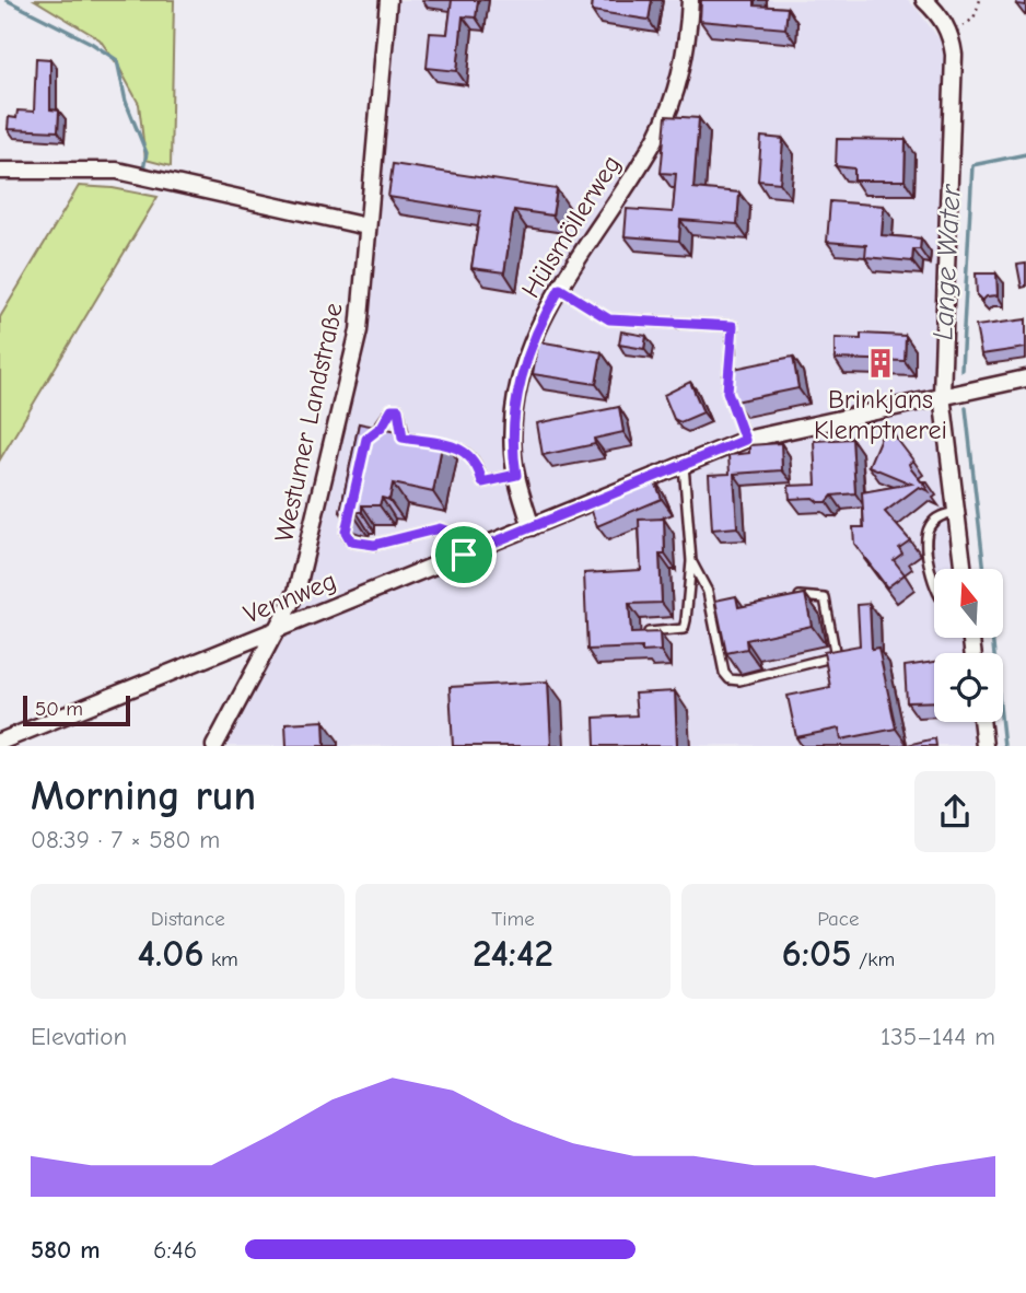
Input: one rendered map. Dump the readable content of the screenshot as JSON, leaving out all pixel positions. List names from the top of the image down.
{
  "streets": {
    "street": ["Hülsmöllerweg", "Westumer Landstraße", "Vennweg"]
  },
  "crossings": [
    ["Hülsmöllerweg", "Vennweg"],
    ["Westumer Landstraße", "Vennweg"]
  ],
  "water": ["Lange Water"],
  "places": {
    "building": ["Brinkjans Klemptnerei"]
  },
  "scale_bar": "50 m",
  "north": "top",
  "page": {
    "scale": "50 m",
    "heading": ["Morning run", "08:39 · 7 × 580 m"],
    "stats": [
      ["Distance", "4.06 km"],
      ["Time", "24:42"],
      ["Pace", "6:05 /km"]
    ],
    "chart": ["Elevation", "135–144 m"],
    "list": [
      {
        "name": "580 m",
        "note": "6:46"
      }
    ]
  }
}
